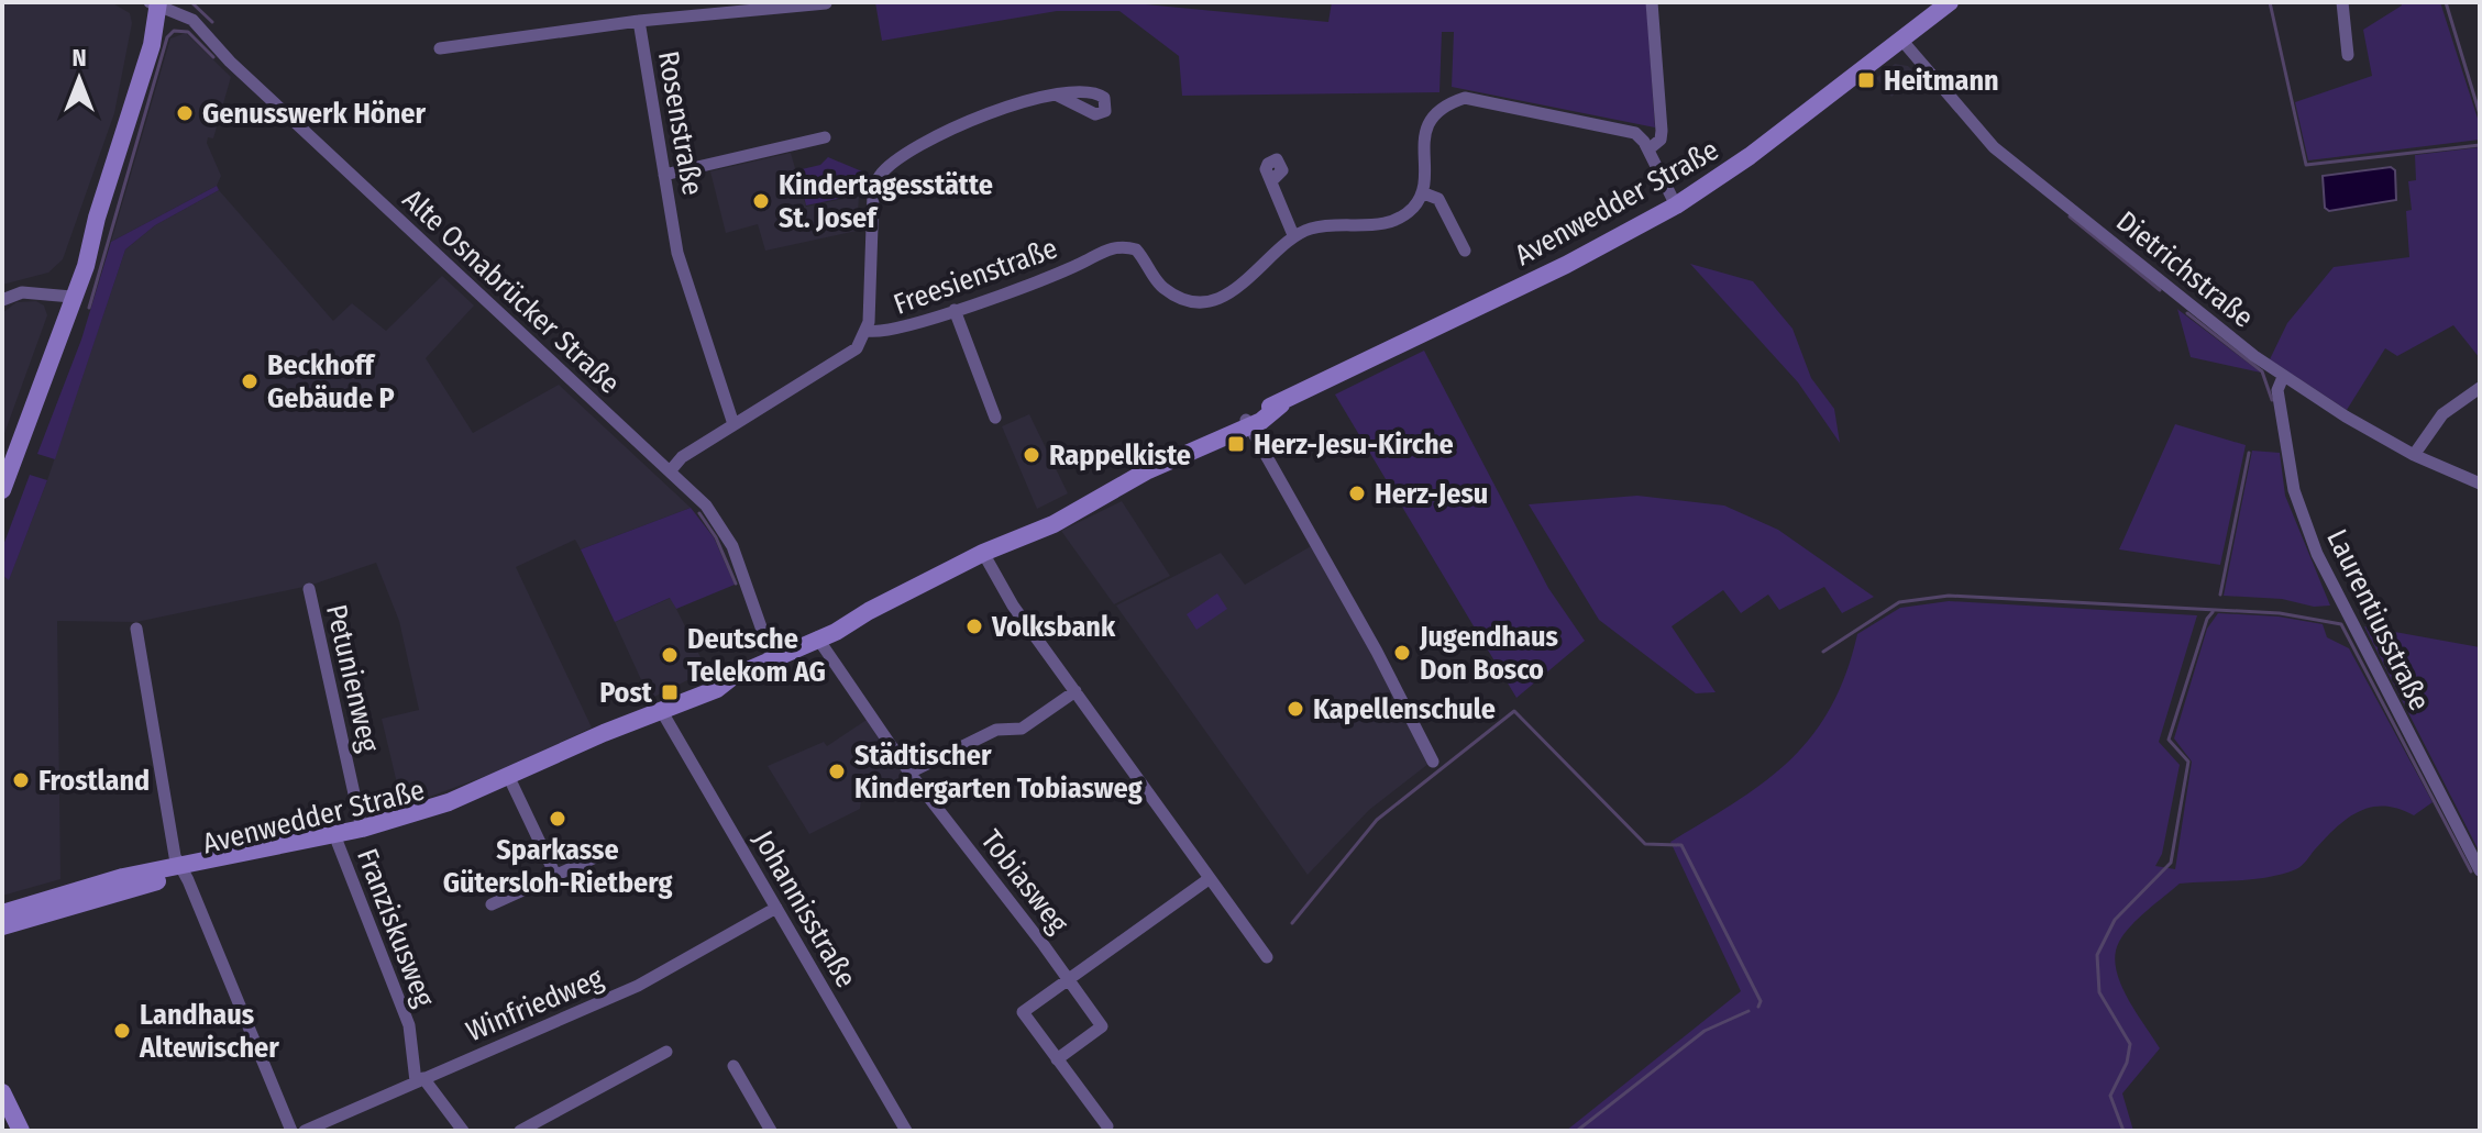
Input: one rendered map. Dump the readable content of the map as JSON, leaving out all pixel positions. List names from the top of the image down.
{
  "streets": {
    "main road": ["Avenwedder Straße"],
    "street": [
      "Rosenstraße",
      "Dietrichstraße",
      "Freesienstraße",
      "Alte Osnabrücker Straße",
      "Laurentiusstraße",
      "Petunienweg",
      "Tobiasweg",
      "Johannisstraße",
      "Franziskusweg",
      "Winfriedweg"
    ]
  },
  "crossings": [
    ["Rosenstraße", "Freesienstraße"],
    ["Avenwedder Straße", "Dietrichstraße"],
    ["Avenwedder Straße", "Alte Osnabrücker Straße"],
    ["Avenwedder Straße", "Petunienweg"],
    ["Avenwedder Straße", "Tobiasweg"],
    ["Avenwedder Straße", "Johannisstraße"],
    ["Avenwedder Straße", "Franziskusweg"],
    ["Dietrichstraße", "Laurentiusstraße"],
    ["Freesienstraße", "Alte Osnabrücker Straße"],
    ["Johannisstraße", "Winfriedweg"],
    ["Franziskusweg", "Winfriedweg"]
  ],
  "places": {
    "transit": ["Heitmann", "Herz-Jesu-Kirche", "Post"],
    "other": [
      "Genusswerk Höner",
      "Kindertagesstätte St. Josef",
      "Beckhoff Gebäude P",
      "Rappelkiste",
      "Herz-Jesu",
      "Volksbank",
      "Jugendhaus Don Bosco",
      "Deutsche Telekom AG",
      "Kapellenschule",
      "Städtischer Kindergarten Tobiasweg",
      "Frostland",
      "Sparkasse Gütersloh-Rietberg",
      "Landhaus Altewischer"
    ]
  },
  "north": "top"
}
